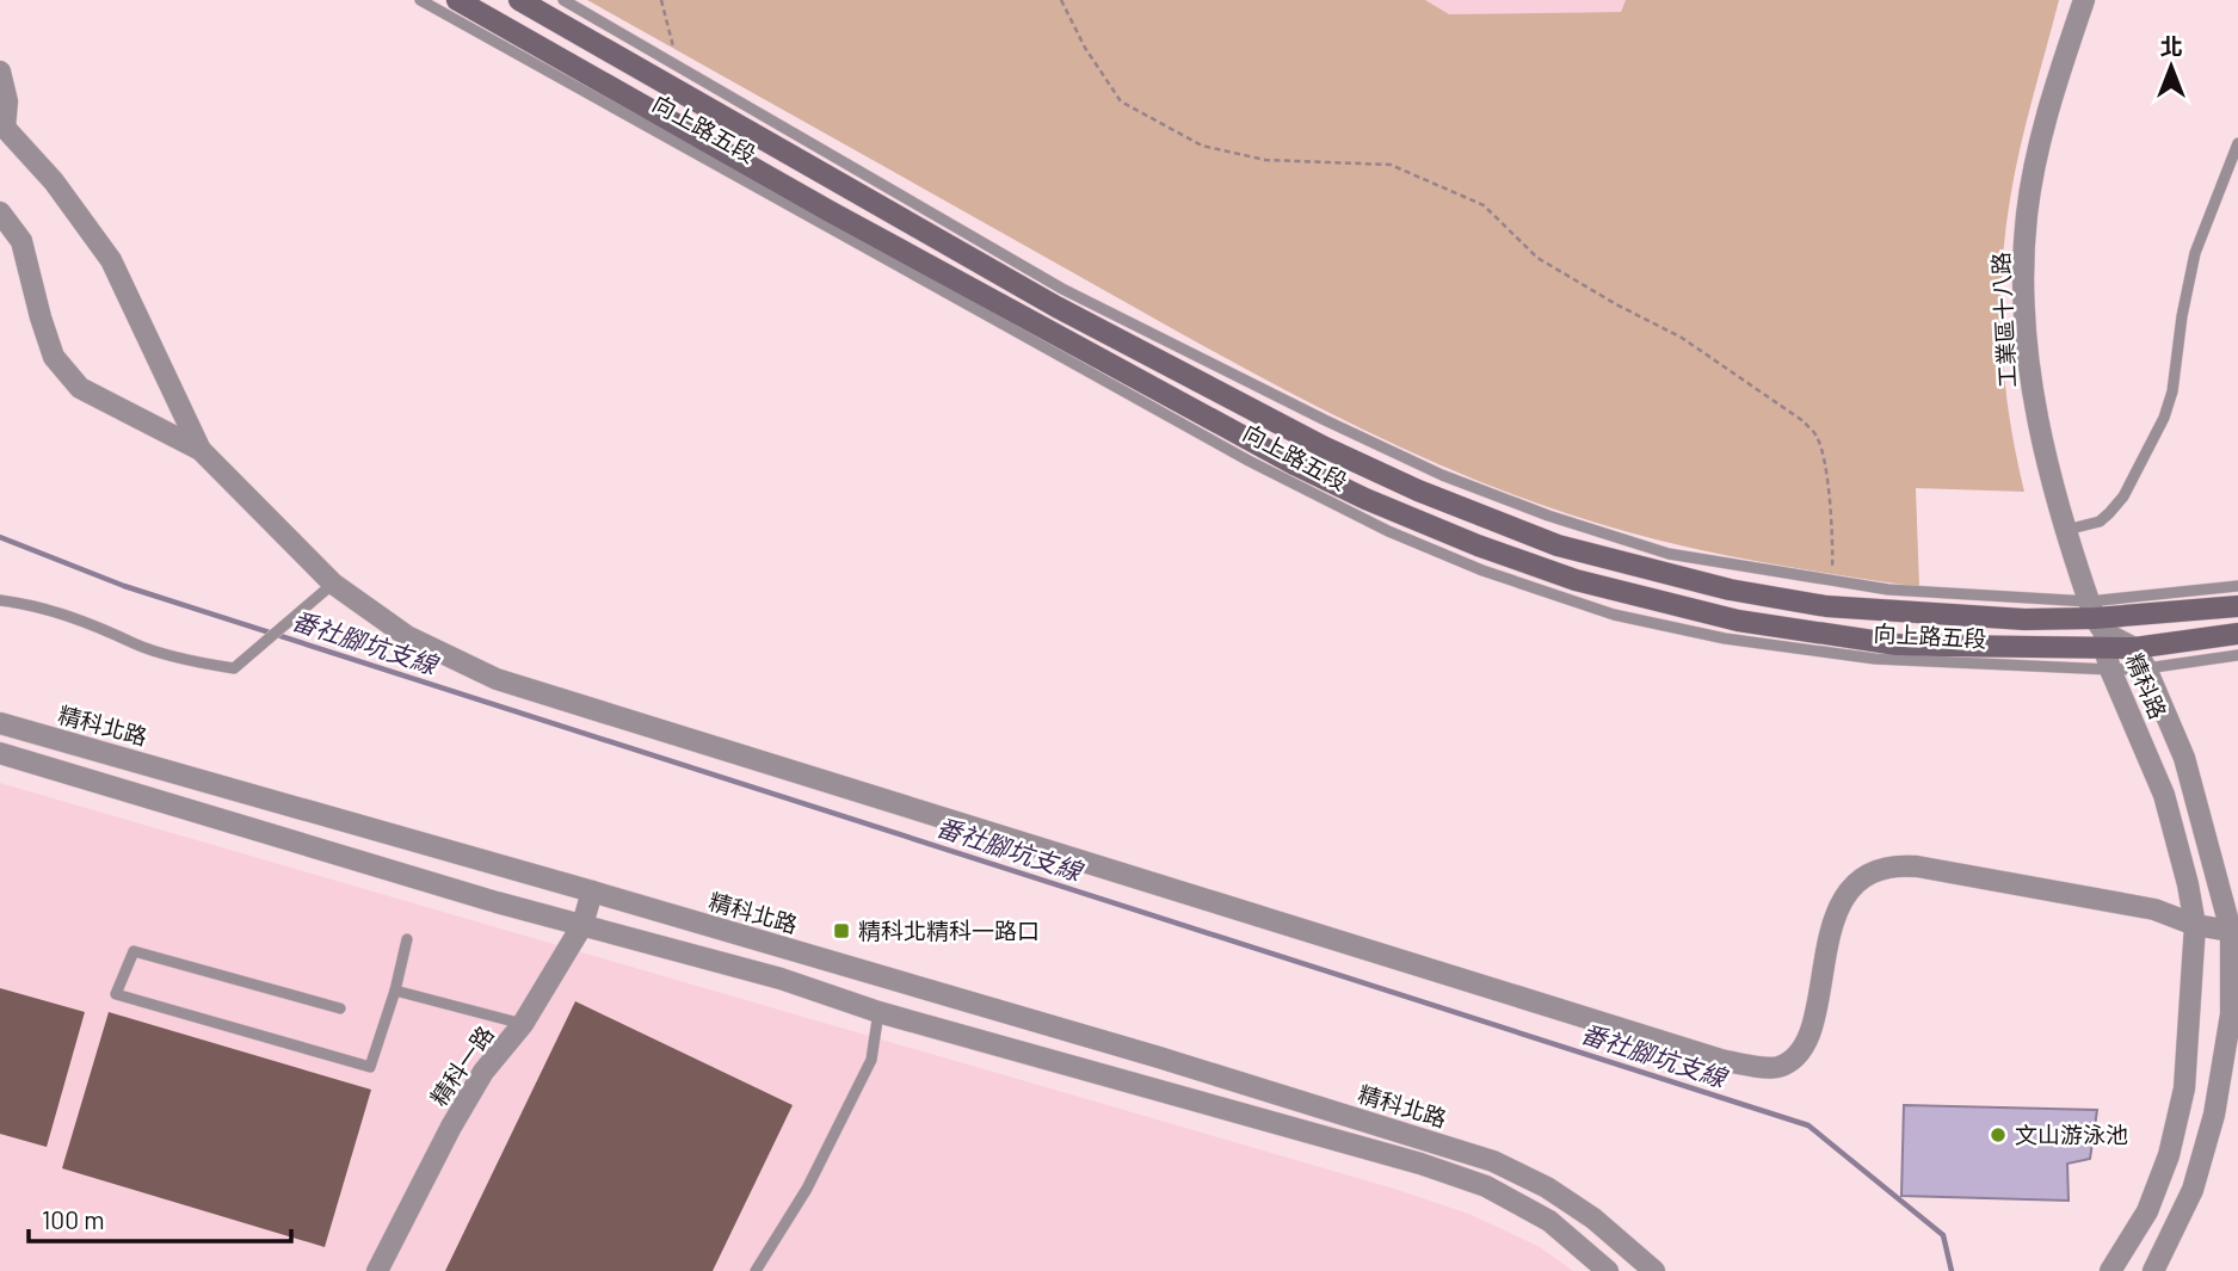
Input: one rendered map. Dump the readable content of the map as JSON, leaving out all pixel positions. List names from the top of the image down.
{
  "streets": {
    "main road": ["向上路五段"],
    "street": [
      "工業區十八路",
      "精科路",
      "精科北路",
      "精科一路"
    ]
  },
  "crossings": [
    ["向上路五段", "工業區十八路"],
    ["向上路五段", "精科路"],
    ["工業區十八路", "精科路"],
    ["精科北路", "精科一路"]
  ],
  "water": ["番社腳坑支線"],
  "places": {
    "transit": ["精科北精科一路口"],
    "other": ["文山游泳池"]
  },
  "scale_bar": "100 m",
  "north": "top"
}
